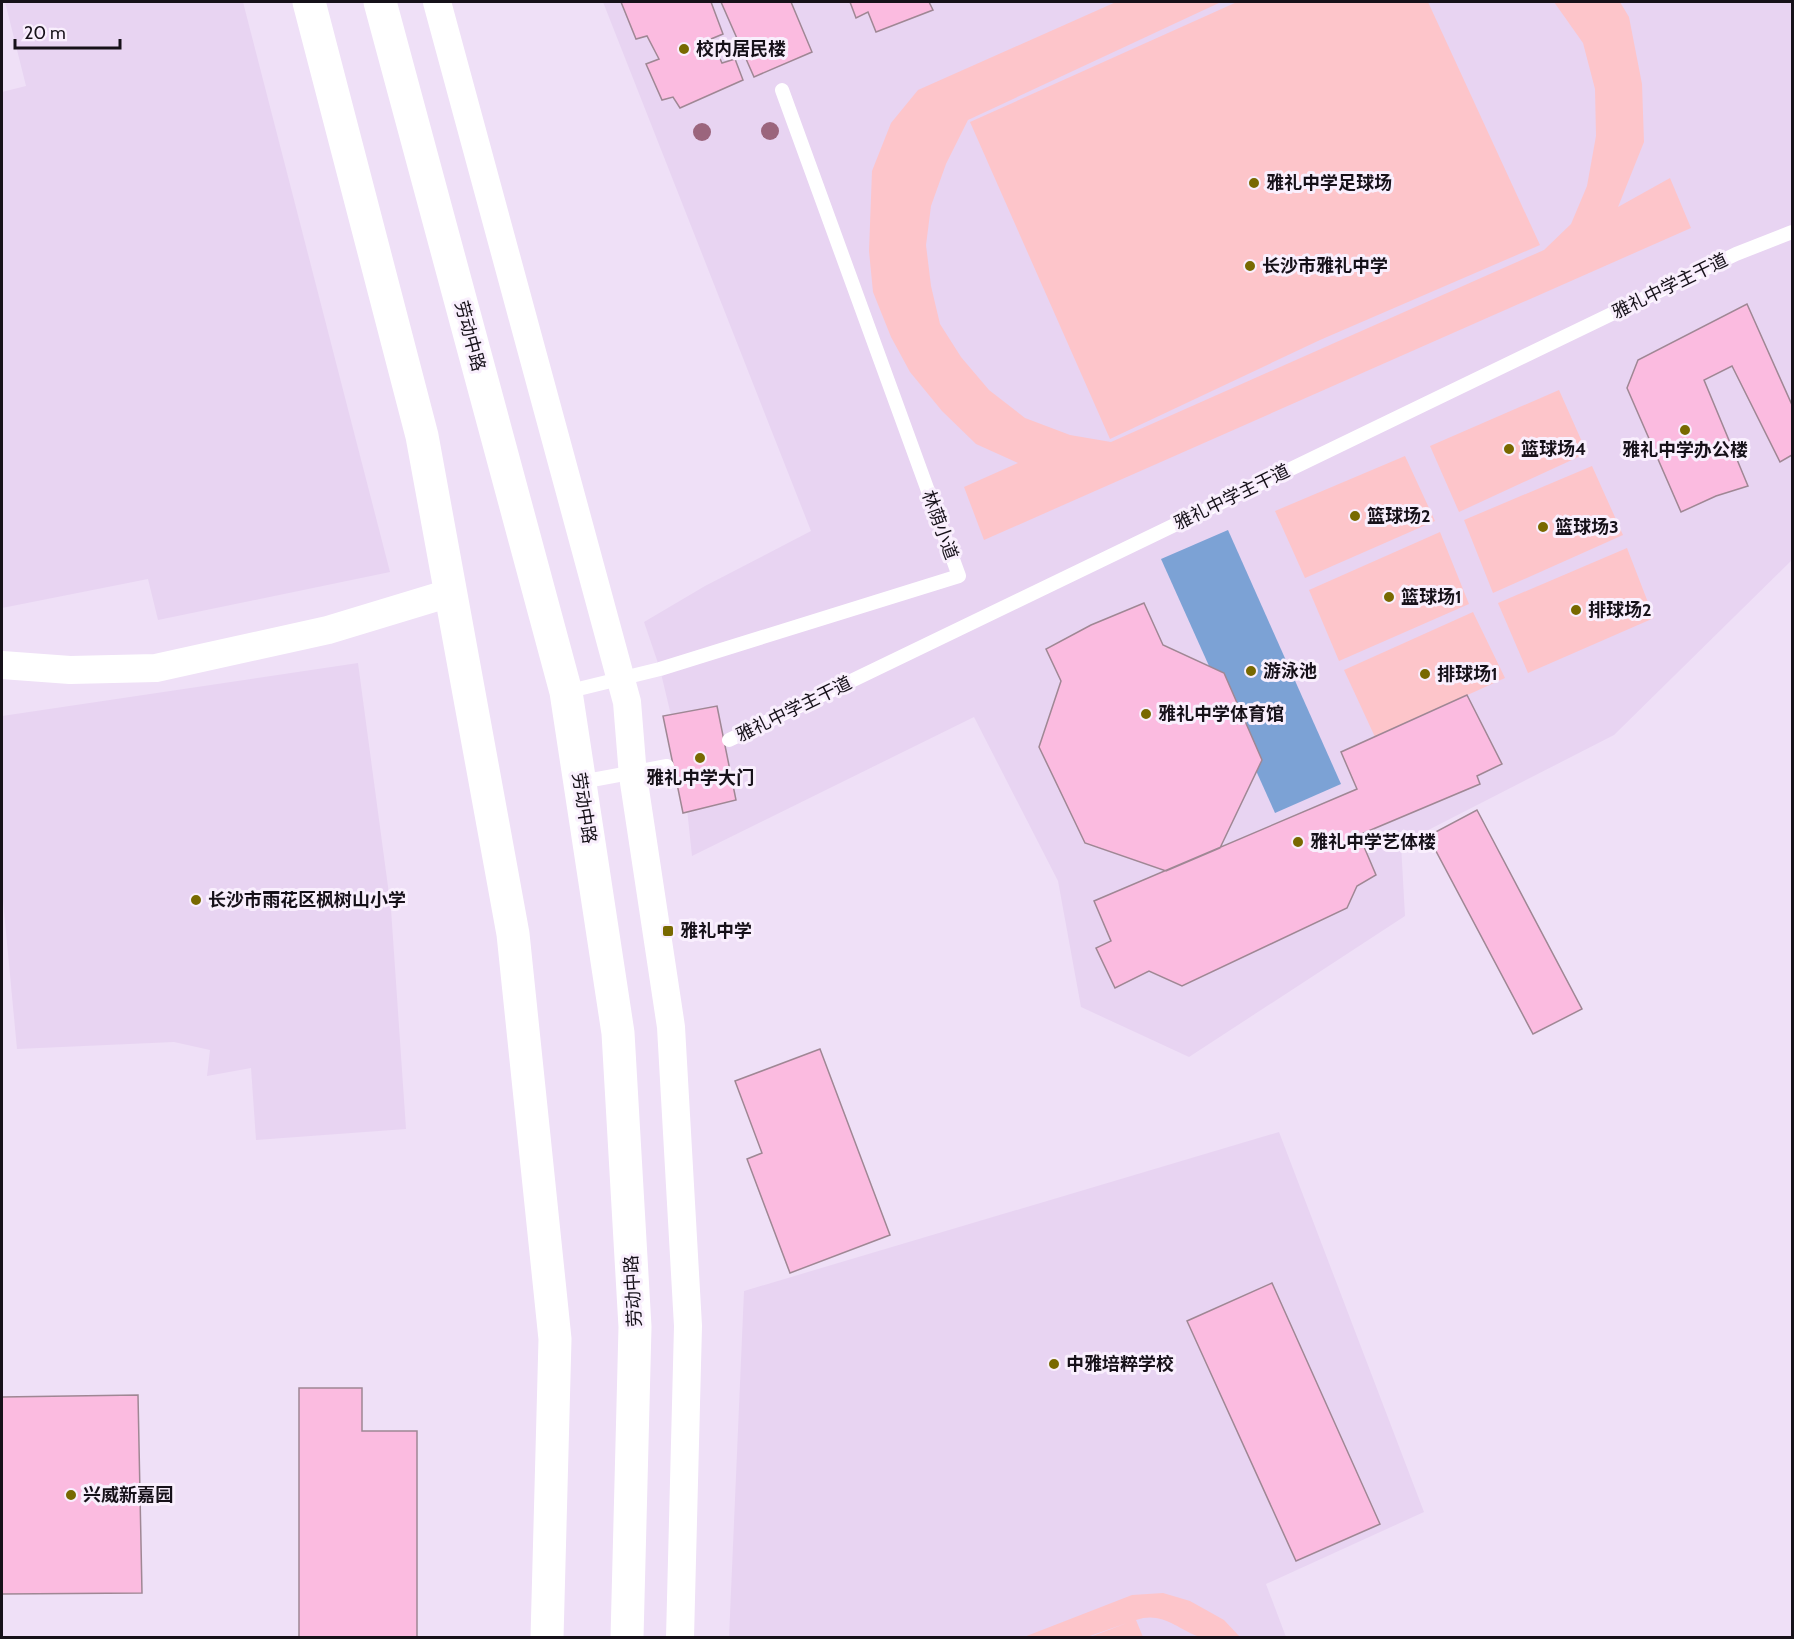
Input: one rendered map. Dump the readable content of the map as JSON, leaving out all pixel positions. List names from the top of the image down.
{
  "streets": {
    "main road": ["劳动中路"],
    "lane": ["雅礼中学主干道", "林荫小道"]
  },
  "crossings": [
    ["劳动中路", "林荫小道"]
  ],
  "places": {
    "other": [
      "校内居民楼",
      "雅礼中学足球场",
      "长沙市雅礼中学",
      "雅礼中学办公楼",
      "篮球场4",
      "篮球场2",
      "篮球场3",
      "篮球场1",
      "排球场2",
      "游泳池",
      "排球场1",
      "雅礼中学体育馆",
      "雅礼中学大门",
      "雅礼中学艺体楼",
      "长沙市雨花区枫树山小学",
      "中雅培粹学校",
      "兴威新嘉园"
    ],
    "transit": ["雅礼中学"]
  },
  "scale_bar": "20 m"
}
